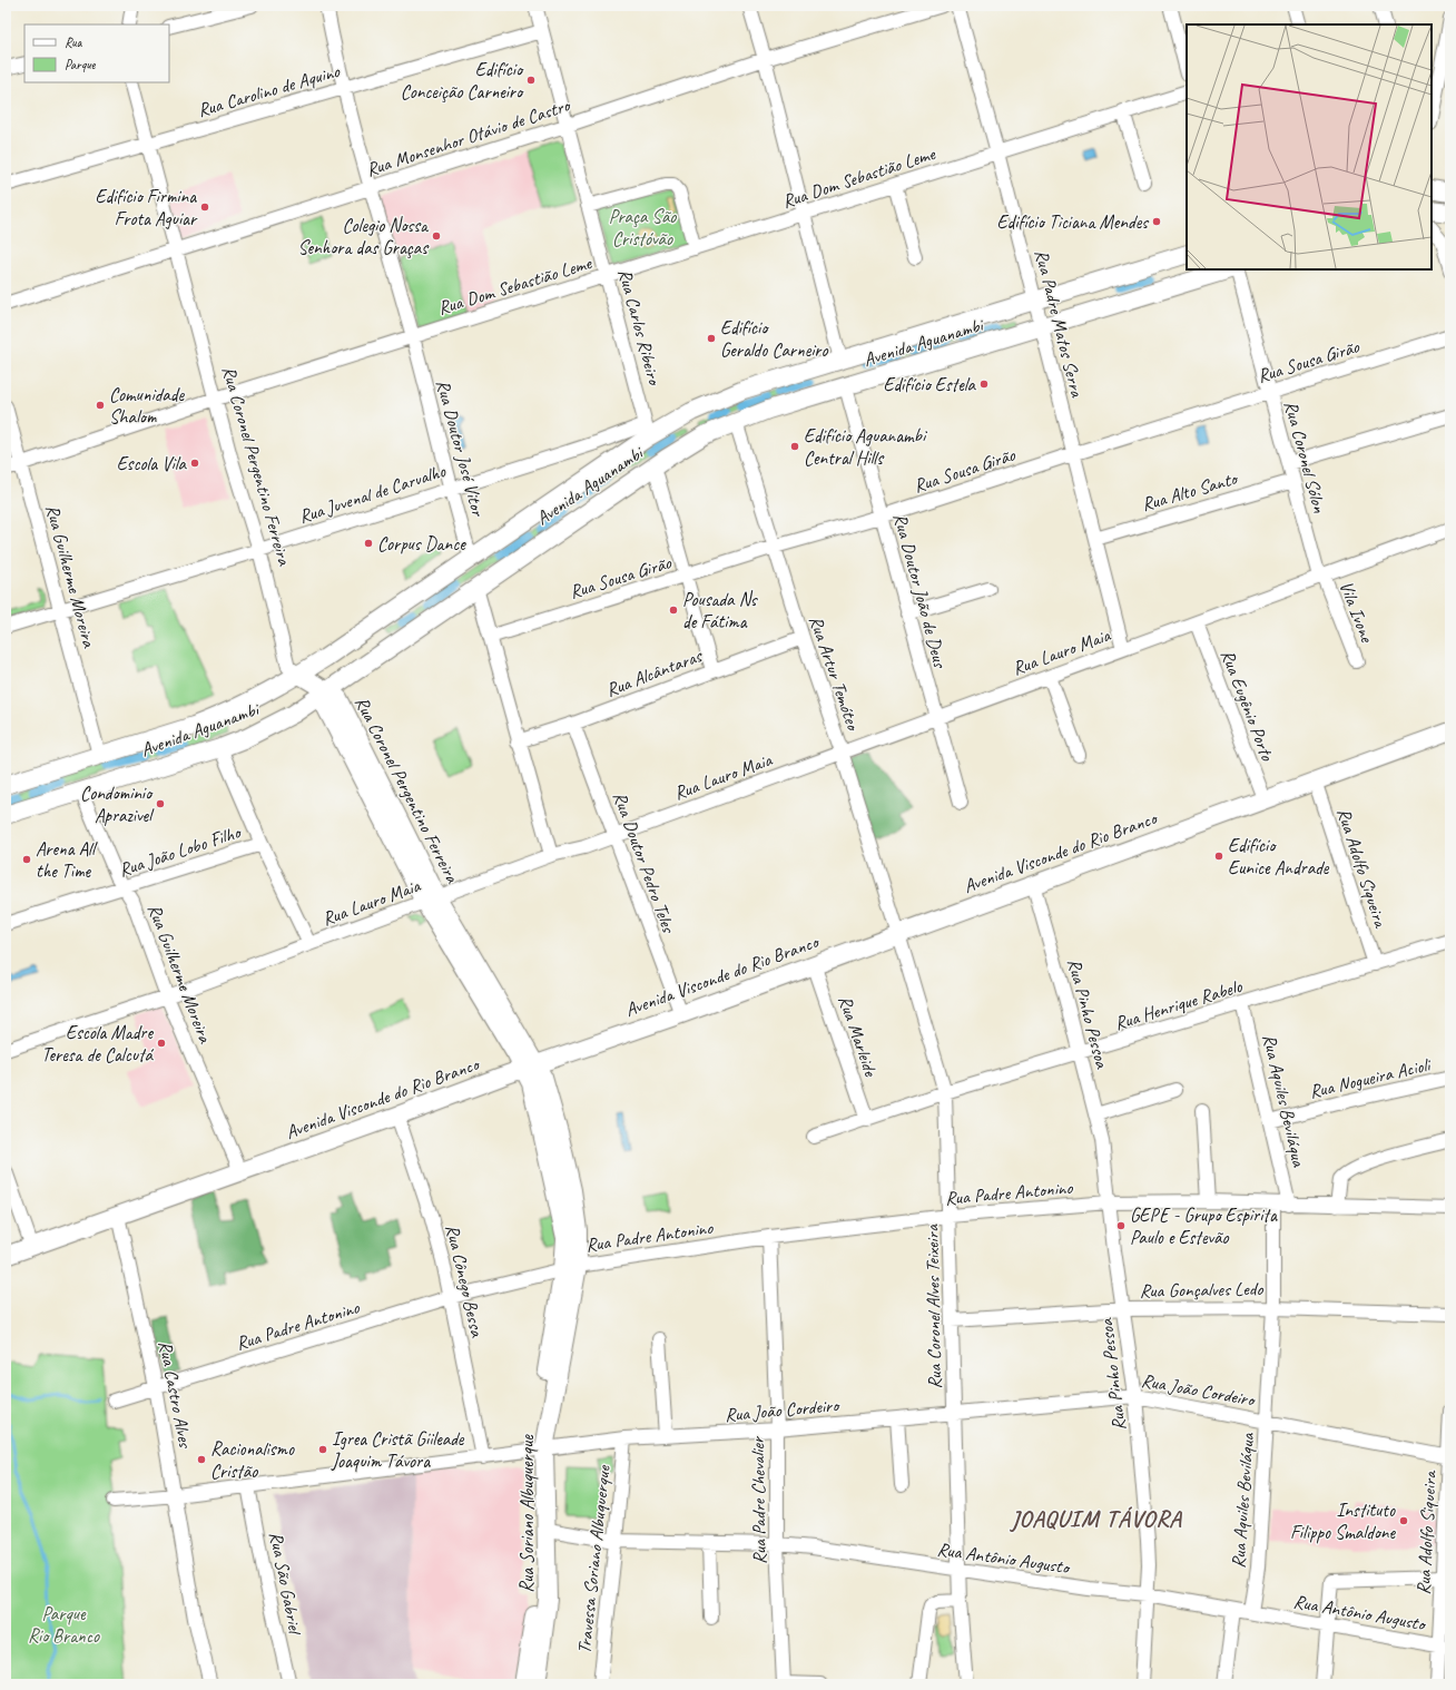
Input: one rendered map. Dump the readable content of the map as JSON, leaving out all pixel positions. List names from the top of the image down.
{
  "streets": {
    "main road": [
      "Avenida Aguanambi",
      "Rua Coronel Pergentino Ferreira",
      "Avenida Visconde do Rio Branco",
      "Rua Soriano Albuquerque"
    ],
    "street": [
      "Rua Carolino de Aquino",
      "Rua Monsenhor Otávio de Castro",
      "Rua Dom Sebastião Leme",
      "Rua Padre Matos Serra",
      "Rua Carlos Ribeiro",
      "Rua Sousa Girão",
      "Rua Doutor José Vitor",
      "Rua Coronel Sólon",
      "Rua Alto Santo",
      "Rua Juvenal de Carvalho",
      "Rua Guilherme Moreira",
      "Rua Doutor João de Deus",
      "Vila Ivone",
      "Rua Lauro Maia",
      "Rua Alcântaras",
      "Rua Artur Temóteo",
      "Rua Eugênio Porto",
      "Rua João Lobo Filho",
      "Rua Doutor Pedro Teles",
      "Rua Adolfo Siqueira",
      "Rua Henrique Rabelo",
      "Rua Pinho Pessoa",
      "Rua Marleide",
      "Rua Nogueira Acioli",
      "Rua Aquiles Beviláqua",
      "Rua Padre Antonino",
      "Rua Cônego Bessa",
      "Rua Gonçalves Ledo",
      "Rua Coronel Alves Teixeira",
      "Rua João Cordeiro",
      "Rua Castro Alves",
      "Rua Padre Chevalier",
      "Rua Antônio Augusto",
      "Travessa Soriano Albuquerque",
      "Rua São Gabriel"
    ]
  },
  "crossings": [
    ["Rua Carolino de Aquino", "Rua Carlos Ribeiro"],
    ["Rua Carolino de Aquino", "Rua Doutor José Vitor"],
    ["Rua Carolino de Aquino", "Rua Coronel Pergentino Ferreira"],
    ["Rua Monsenhor Otávio de Castro", "Rua Carlos Ribeiro"],
    ["Rua Monsenhor Otávio de Castro", "Rua Doutor José Vitor"],
    ["Rua Monsenhor Otávio de Castro", "Rua Coronel Pergentino Ferreira"],
    ["Rua Dom Sebastião Leme", "Rua Padre Matos Serra"],
    ["Rua Dom Sebastião Leme", "Rua Carlos Ribeiro"],
    ["Rua Dom Sebastião Leme", "Rua Doutor José Vitor"],
    ["Rua Dom Sebastião Leme", "Rua Coronel Pergentino Ferreira"],
    ["Rua Dom Sebastião Leme", "Rua Guilherme Moreira"],
    ["Rua Padre Matos Serra", "Avenida Aguanambi"],
    ["Rua Padre Matos Serra", "Rua Sousa Girão"],
    ["Rua Padre Matos Serra", "Rua Alto Santo"],
    ["Rua Padre Matos Serra", "Rua Lauro Maia"],
    ["Rua Carlos Ribeiro", "Avenida Aguanambi"],
    ["Rua Carlos Ribeiro", "Rua Juvenal de Carvalho"],
    ["Avenida Aguanambi", "Rua Doutor José Vitor"],
    ["Avenida Aguanambi", "Rua Coronel Pergentino Ferreira"],
    ["Avenida Aguanambi", "Rua Juvenal de Carvalho"],
    ["Avenida Aguanambi", "Rua Guilherme Moreira"],
    ["Avenida Aguanambi", "Rua Doutor João de Deus"],
    ["Avenida Aguanambi", "Rua Artur Temóteo"],
    ["Rua Sousa Girão", "Rua Coronel Sólon"],
    ["Rua Sousa Girão", "Rua Doutor João de Deus"],
    ["Rua Sousa Girão", "Rua Artur Temóteo"],
    ["Rua Doutor José Vitor", "Rua Juvenal de Carvalho"],
    ["Rua Coronel Sólon", "Rua Alto Santo"],
    ["Rua Coronel Sólon", "Vila Ivone"],
    ["Rua Coronel Sólon", "Rua Lauro Maia"],
    ["Rua Coronel Pergentino Ferreira", "Rua Juvenal de Carvalho"],
    ["Rua Coronel Pergentino Ferreira", "Rua Lauro Maia"],
    ["Rua Coronel Pergentino Ferreira", "Avenida Visconde do Rio Branco"],
    ["Rua Coronel Pergentino Ferreira", "Rua Padre Antonino"],
    ["Rua Coronel Pergentino Ferreira", "Rua Soriano Albuquerque"],
    ["Rua Juvenal de Carvalho", "Rua Guilherme Moreira"],
    ["Rua Guilherme Moreira", "Rua Lauro Maia"],
    ["Rua Guilherme Moreira", "Rua João Lobo Filho"],
    ["Rua Guilherme Moreira", "Avenida Visconde do Rio Branco"],
    ["Rua Doutor João de Deus", "Rua Lauro Maia"],
    ["Vila Ivone", "Rua Lauro Maia"],
    ["Rua Lauro Maia", "Rua Artur Temóteo"],
    ["Rua Lauro Maia", "Rua Eugênio Porto"],
    ["Rua Lauro Maia", "Rua Doutor Pedro Teles"],
    ["Rua Alcântaras", "Rua Artur Temóteo"],
    ["Rua Alcântaras", "Rua Doutor Pedro Teles"],
    ["Rua Artur Temóteo", "Avenida Visconde do Rio Branco"],
    ["Rua Artur Temóteo", "Rua Coronel Alves Teixeira"],
    ["Rua Eugênio Porto", "Avenida Visconde do Rio Branco"],
    ["Avenida Visconde do Rio Branco", "Rua Doutor Pedro Teles"],
    ["Avenida Visconde do Rio Branco", "Rua Adolfo Siqueira"],
    ["Avenida Visconde do Rio Branco", "Rua Pinho Pessoa"],
    ["Avenida Visconde do Rio Branco", "Rua Marleide"],
    ["Avenida Visconde do Rio Branco", "Rua Cônego Bessa"],
    ["Avenida Visconde do Rio Branco", "Rua Coronel Alves Teixeira"],
    ["Avenida Visconde do Rio Branco", "Rua Castro Alves"],
    ["Rua Adolfo Siqueira", "Rua Henrique Rabelo"],
    ["Rua Adolfo Siqueira", "Rua João Cordeiro"],
    ["Rua Adolfo Siqueira", "Rua Antônio Augusto"],
    ["Rua Henrique Rabelo", "Rua Pinho Pessoa"],
    ["Rua Henrique Rabelo", "Rua Marleide"],
    ["Rua Henrique Rabelo", "Rua Aquiles Beviláqua"],
    ["Rua Henrique Rabelo", "Rua Coronel Alves Teixeira"],
    ["Rua Pinho Pessoa", "Rua Padre Antonino"],
    ["Rua Pinho Pessoa", "Rua Gonçalves Ledo"],
    ["Rua Pinho Pessoa", "Rua João Cordeiro"],
    ["Rua Pinho Pessoa", "Rua Antônio Augusto"],
    ["Rua Nogueira Acioli", "Rua Aquiles Beviláqua"],
    ["Rua Aquiles Beviláqua", "Rua Padre Antonino"],
    ["Rua Aquiles Beviláqua", "Rua Gonçalves Ledo"],
    ["Rua Aquiles Beviláqua", "Rua João Cordeiro"],
    ["Rua Aquiles Beviláqua", "Rua Antônio Augusto"],
    ["Rua Padre Antonino", "Rua Cônego Bessa"],
    ["Rua Padre Antonino", "Rua Coronel Alves Teixeira"],
    ["Rua Padre Antonino", "Rua Castro Alves"],
    ["Rua Padre Antonino", "Rua Padre Chevalier"],
    ["Rua Padre Antonino", "Rua Soriano Albuquerque"],
    ["Rua Cônego Bessa", "Rua João Cordeiro"],
    ["Rua Gonçalves Ledo", "Rua Coronel Alves Teixeira"],
    ["Rua Coronel Alves Teixeira", "Rua João Cordeiro"],
    ["Rua Coronel Alves Teixeira", "Rua Antônio Augusto"],
    ["Rua João Cordeiro", "Rua Castro Alves"],
    ["Rua João Cordeiro", "Rua Padre Chevalier"],
    ["Rua João Cordeiro", "Rua Soriano Albuquerque"],
    ["Rua João Cordeiro", "Travessa Soriano Albuquerque"],
    ["Rua João Cordeiro", "Rua São Gabriel"],
    ["Rua Padre Chevalier", "Rua Antônio Augusto"],
    ["Rua Soriano Albuquerque", "Rua Antônio Augusto"],
    ["Rua Antônio Augusto", "Travessa Soriano Albuquerque"]
  ],
  "districts": ["JOAQUIM TÁVORA"],
  "parks": ["Praça São Cristóvão", "Parque Rio Branco"],
  "places": [
    "Edifício Conceição Carneiro",
    "Edifício Firmina Frota Aguiar",
    "Edifício Ticiana Mendes",
    "Colegio Nossa Senhora das Graças",
    "Edifício Geraldo Carneiro",
    "Edifício Estela",
    "Comunidade Shalom",
    "Edifício Aguanambi Central Hills",
    "Escola Vila",
    "Corpus Dance",
    "Pousada Ns de Fátima",
    "Condominio Aprazivel",
    "Edifício Eunice Andrade",
    "Arena All the Time",
    "Escola Madre Teresa de Calcutá",
    "GEPE - Grupo Espirita Paulo e Estevão",
    "Igrea Cristã Giileade Joaquim Távora",
    "Racionalismo Cristão",
    "Instituto Filippo Smaldone"
  ],
  "legend": ["Rua", "Parque"]
}
